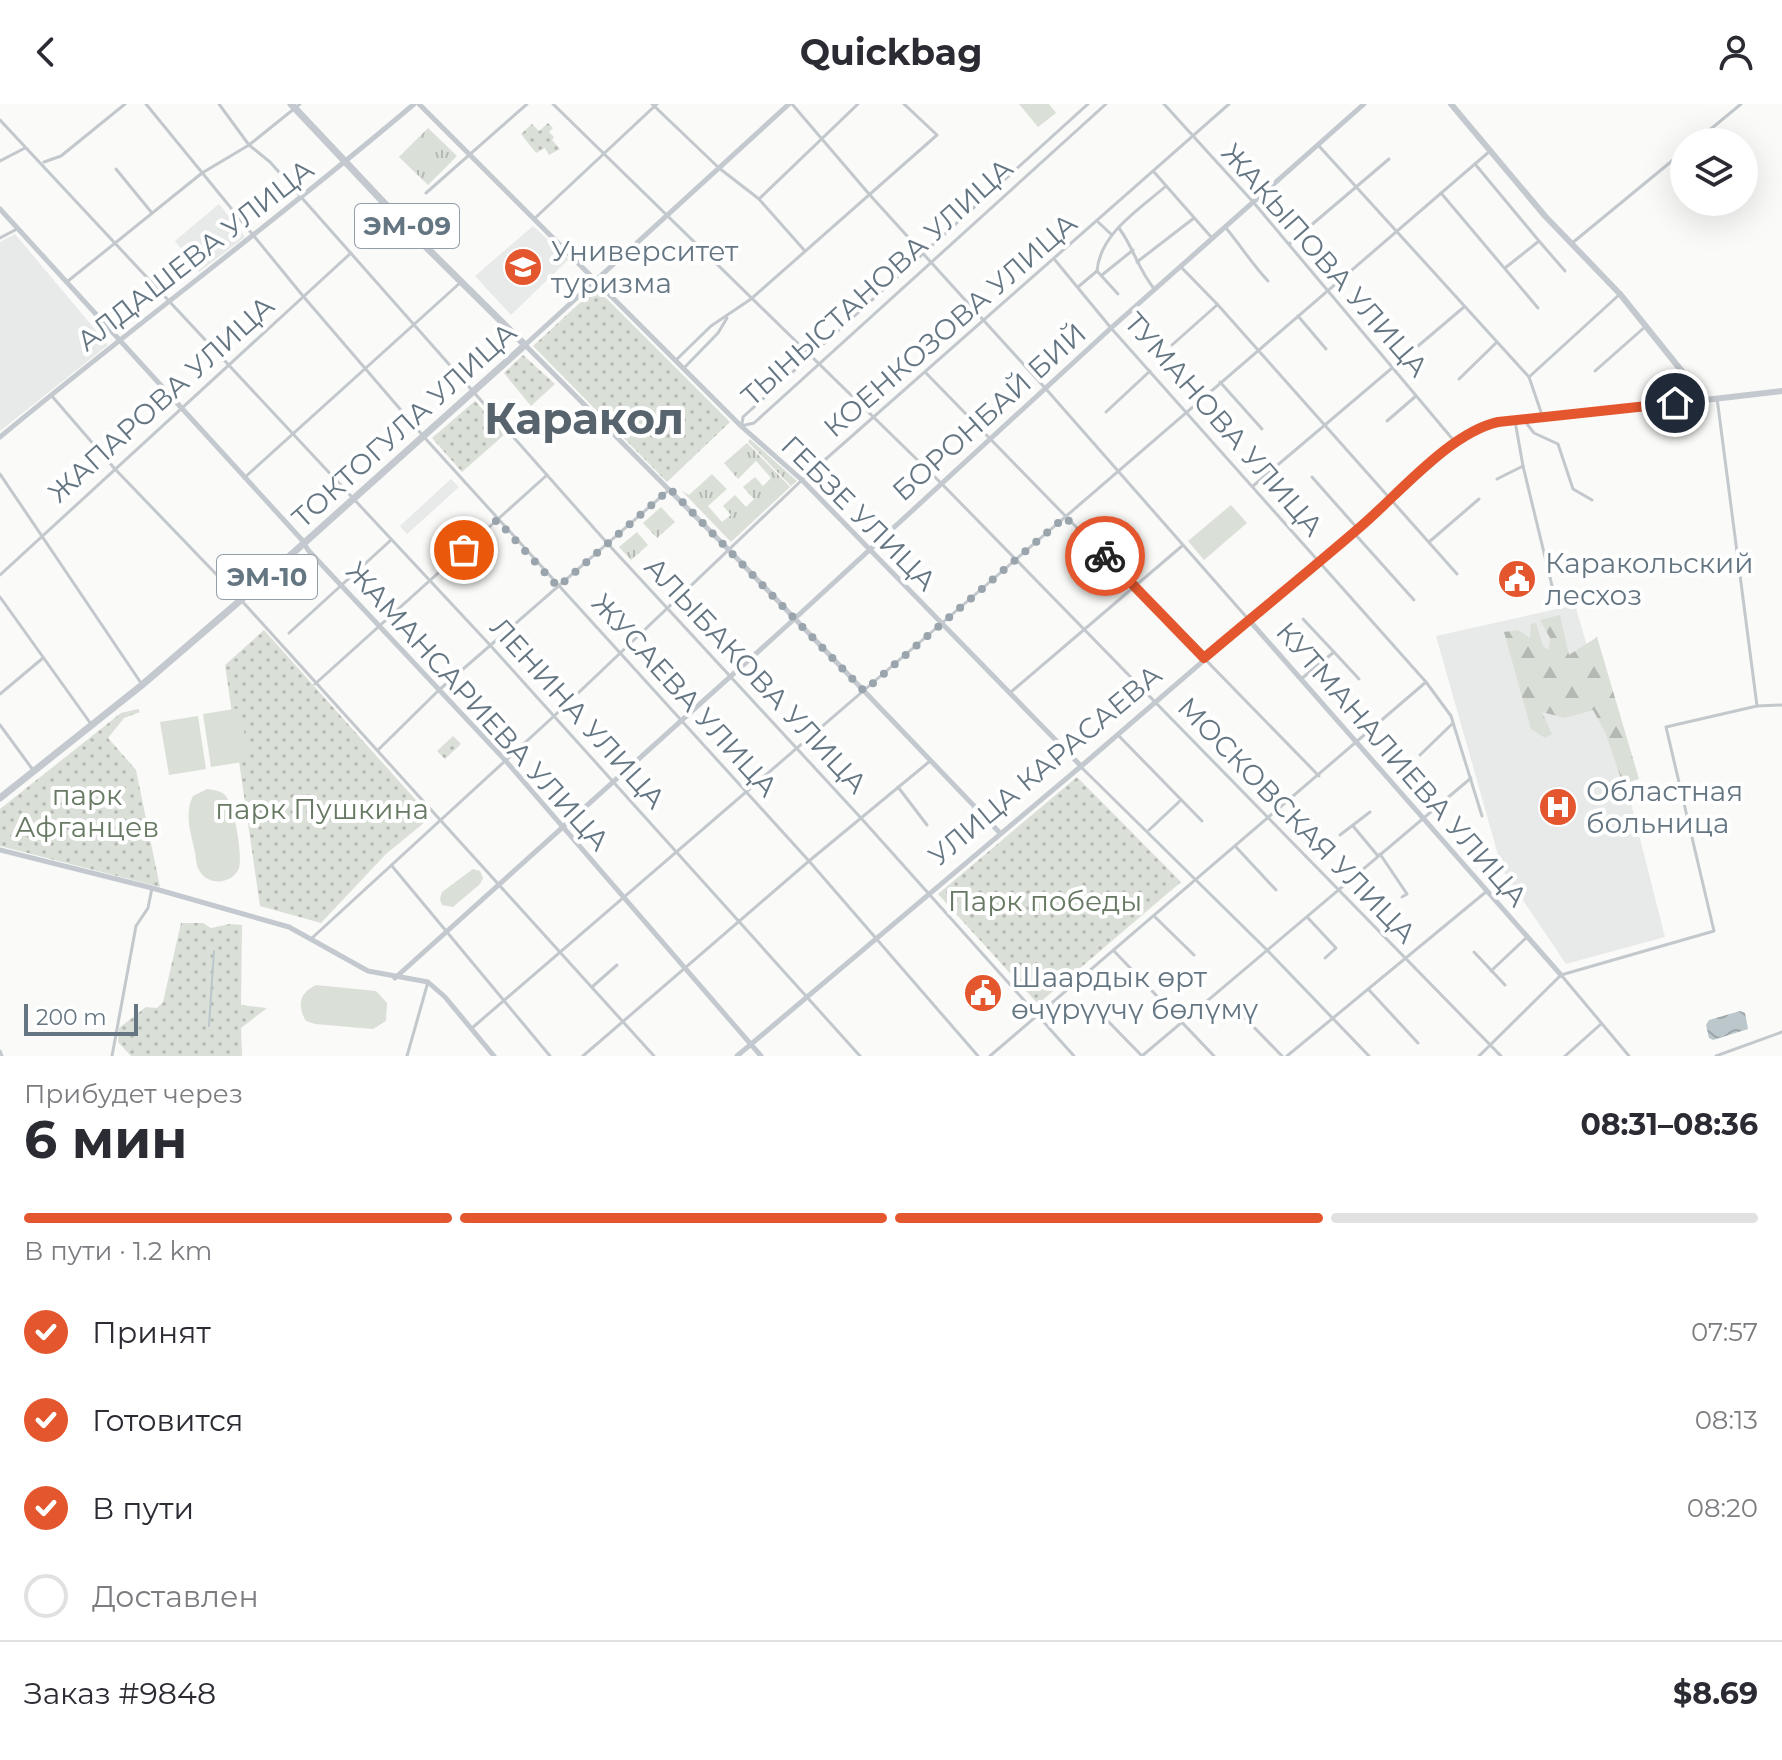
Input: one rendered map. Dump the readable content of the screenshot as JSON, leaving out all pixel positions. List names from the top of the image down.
{
  "streets": {
    "highway": ["ЭМ-09", "ТОКТОГУЛА УЛИЦА", "ЭМ-10"],
    "main road": [
      "АЛДАШЕВА УЛИЦА",
      "БОРОНБАЙ БИЙ",
      "ГЕБЗЕ УЛИЦА",
      "ЖАМАНСАРИЕВА УЛИЦА",
      "КУТМАНАЛИЕВА УЛИЦА",
      "УЛИЦА КАРАСАЕВА"
    ],
    "street": [
      "ЖАКЫПОВА УЛИЦА",
      "ТЫНЫСТАНОВА УЛИЦА",
      "КОЕНКОЗОВА УЛИЦА",
      "ЖАПАРОВА УЛИЦА",
      "ТУМАНОВА УЛИЦА",
      "АЛЫБАКОВА УЛИЦА",
      "ЖУСАЕВА УЛИЦА",
      "ЛЕНИНА УЛИЦА",
      "МОСКОВСКАЯ УЛИЦА"
    ]
  },
  "crossings": [
    ["ЭМ-09", "АЛДАШЕВА УЛИЦА"],
    ["ЭМ-09", "ТОКТОГУЛА УЛИЦА"],
    ["АЛДАШЕВА УЛИЦА", "ГЕБЗЕ УЛИЦА"],
    ["АЛДАШЕВА УЛИЦА", "АЛЫБАКОВА УЛИЦА"],
    ["АЛДАШЕВА УЛИЦА", "ЖУСАЕВА УЛИЦА"],
    ["АЛДАШЕВА УЛИЦА", "ЖАМАНСАРИЕВА УЛИЦА"],
    ["АЛДАШЕВА УЛИЦА", "ЛЕНИНА УЛИЦА"],
    ["ЖАКЫПОВА УЛИЦА", "КОЕНКОЗОВА УЛИЦА"],
    ["ЖАКЫПОВА УЛИЦА", "БОРОНБАЙ БИЙ"],
    ["ЖАКЫПОВА УЛИЦА", "УЛИЦА КАРАСАЕВА"],
    ["ТЫНЫСТАНОВА УЛИЦА", "ГЕБЗЕ УЛИЦА"],
    ["ТЫНЫСТАНОВА УЛИЦА", "КУТМАНАЛИЕВА УЛИЦА"],
    ["ТЫНЫСТАНОВА УЛИЦА", "МОСКОВСКАЯ УЛИЦА"],
    ["КОЕНКОЗОВА УЛИЦА", "ТУМАНОВА УЛИЦА"],
    ["КОЕНКОЗОВА УЛИЦА", "ГЕБЗЕ УЛИЦА"],
    ["КОЕНКОЗОВА УЛИЦА", "АЛЫБАКОВА УЛИЦА"],
    ["КОЕНКОЗОВА УЛИЦА", "ЖУСАЕВА УЛИЦА"],
    ["КОЕНКОЗОВА УЛИЦА", "ЖАМАНСАРИЕВА УЛИЦА"],
    ["КОЕНКОЗОВА УЛИЦА", "ЛЕНИНА УЛИЦА"],
    ["КОЕНКОЗОВА УЛИЦА", "КУТМАНАЛИЕВА УЛИЦА"],
    ["КОЕНКОЗОВА УЛИЦА", "МОСКОВСКАЯ УЛИЦА"],
    ["ЖАПАРОВА УЛИЦА", "АЛЫБАКОВА УЛИЦА"],
    ["ЖАПАРОВА УЛИЦА", "ЖУСАЕВА УЛИЦА"],
    ["ЖАПАРОВА УЛИЦА", "ЖАМАНСАРИЕВА УЛИЦА"],
    ["ЖАПАРОВА УЛИЦА", "ЛЕНИНА УЛИЦА"],
    ["БОРОНБАЙ БИЙ", "ТУМАНОВА УЛИЦА"],
    ["БОРОНБАЙ БИЙ", "ГЕБЗЕ УЛИЦА"],
    ["БОРОНБАЙ БИЙ", "АЛЫБАКОВА УЛИЦА"],
    ["БОРОНБАЙ БИЙ", "ЖУСАЕВА УЛИЦА"],
    ["БОРОНБАЙ БИЙ", "ЖАМАНСАРИЕВА УЛИЦА"],
    ["БОРОНБАЙ БИЙ", "ЛЕНИНА УЛИЦА"],
    ["БОРОНБАЙ БИЙ", "КУТМАНАЛИЕВА УЛИЦА"],
    ["БОРОНБАЙ БИЙ", "МОСКОВСКАЯ УЛИЦА"],
    ["ТУМАНОВА УЛИЦА", "УЛИЦА КАРАСАЕВА"],
    ["ТОКТОГУЛА УЛИЦА", "ГЕБЗЕ УЛИЦА"],
    ["ТОКТОГУЛА УЛИЦА", "АЛЫБАКОВА УЛИЦА"],
    ["ТОКТОГУЛА УЛИЦА", "ЖУСАЕВА УЛИЦА"],
    ["ТОКТОГУЛА УЛИЦА", "ЖАМАНСАРИЕВА УЛИЦА"],
    ["ТОКТОГУЛА УЛИЦА", "ЛЕНИНА УЛИЦА"],
    ["ТОКТОГУЛА УЛИЦА", "КУТМАНАЛИЕВА УЛИЦА"],
    ["ТОКТОГУЛА УЛИЦА", "МОСКОВСКАЯ УЛИЦА"],
    ["ГЕБЗЕ УЛИЦА", "УЛИЦА КАРАСАЕВА"],
    ["АЛЫБАКОВА УЛИЦА", "УЛИЦА КАРАСАЕВА"],
    ["ЖУСАЕВА УЛИЦА", "УЛИЦА КАРАСАЕВА"],
    ["ЖАМАНСАРИЕВА УЛИЦА", "УЛИЦА КАРАСАЕВА"],
    ["ЛЕНИНА УЛИЦА", "УЛИЦА КАРАСАЕВА"],
    ["КУТМАНАЛИЕВА УЛИЦА", "УЛИЦА КАРАСАЕВА"],
    ["УЛИЦА КАРАСАЕВА", "МОСКОВСКАЯ УЛИЦА"]
  ],
  "districts": ["Каракол"],
  "parks": ["парк Афганцев", "парк Пушкина", "Парк победы"],
  "places": {
    "school or university": ["Университет туризма"],
    "public building": ["Каракольский лесхоз", "Шаардык өрт өчүрүүчү бөлүмү"],
    "hospital": ["Областная больница"]
  },
  "scale_bar": "200 m",
  "page": {
    "header": "Quickbag",
    "scale": "200 m",
    "heading": ["6 мин", "Прибудет через", "08:31–08:36"],
    "panel": ["Заказ #9848", "$8.69"],
    "bar": "В пути · 1.2 km",
    "list": [
      ["Принят", "07:57"],
      ["Готовится", "08:13"],
      ["В пути", "08:20"],
      "Доставлен"
    ]
  }
}
